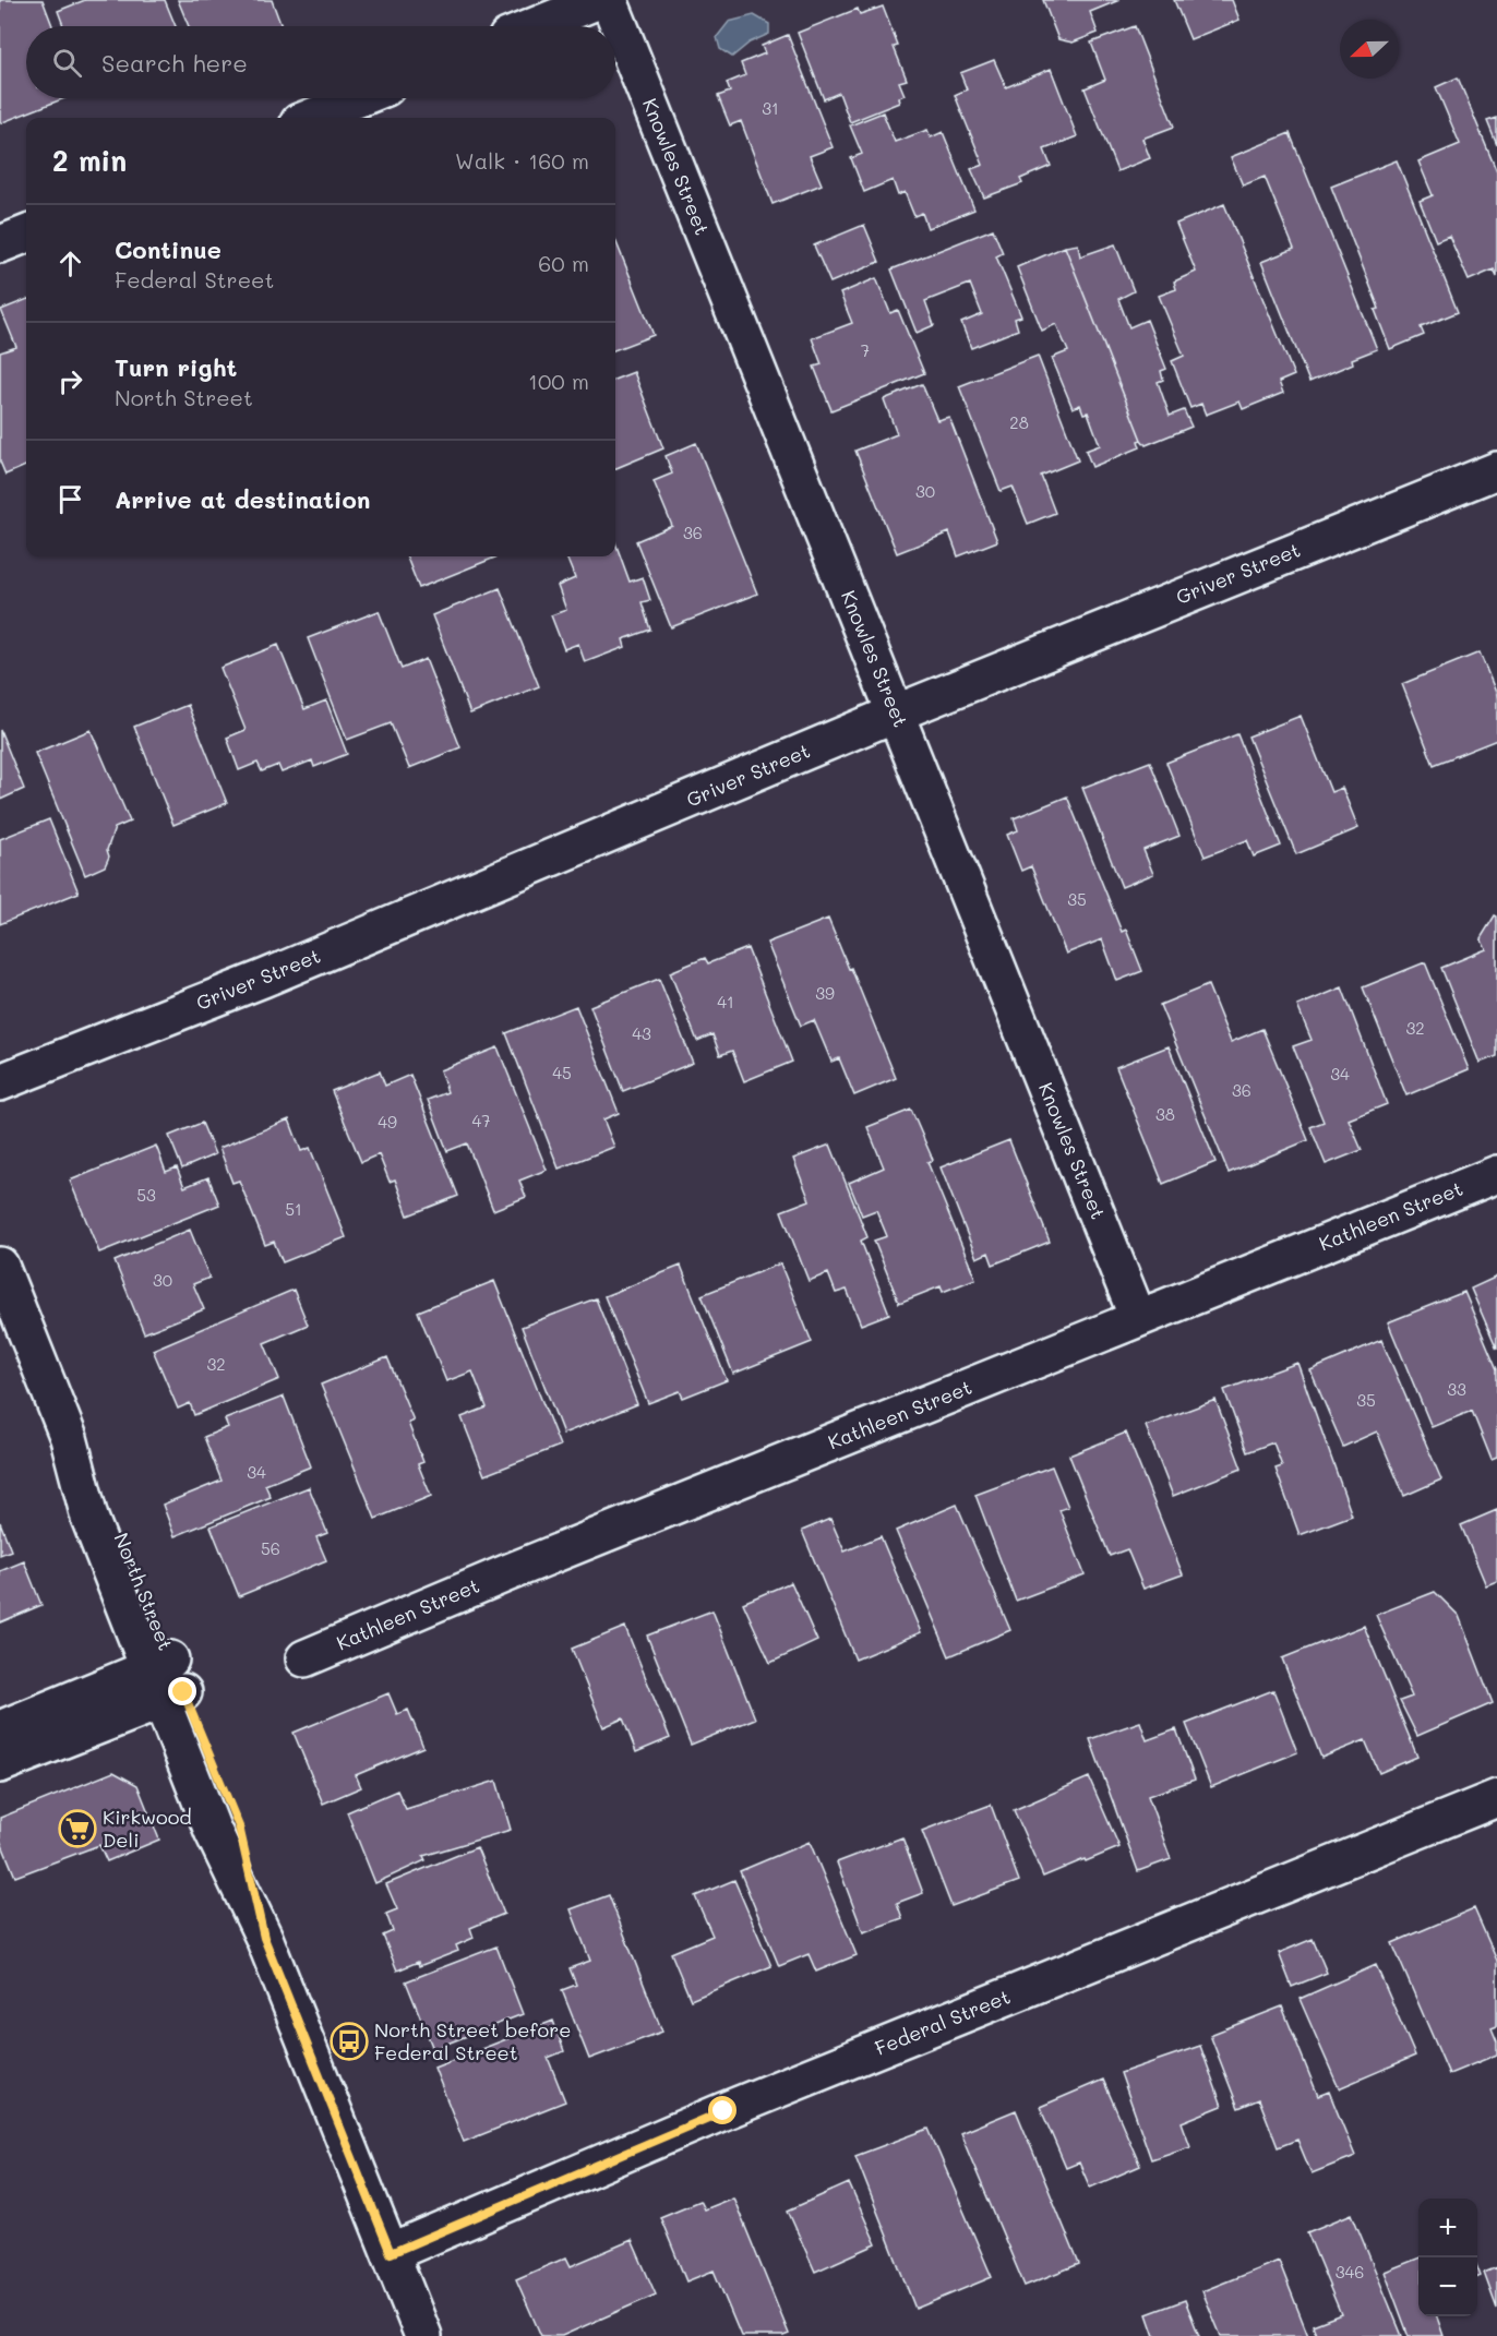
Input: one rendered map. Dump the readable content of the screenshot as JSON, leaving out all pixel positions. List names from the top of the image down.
{
  "streets": {
    "street": [
      "Knowles Street",
      "Griver Street",
      "Kathleen Street",
      "North Street",
      "Federal Street"
    ]
  },
  "crossings": [
    ["Knowles Street", "Griver Street"],
    ["Knowles Street", "Kathleen Street"],
    ["North Street", "Federal Street"]
  ],
  "places": {
    "supermarket": ["Kirkwood Deli"],
    "bus stop": ["North Street before Federal Street"]
  },
  "house_numbers": [
    "31",
    "7",
    "28",
    "30",
    "36",
    "35",
    "39",
    "41",
    "32",
    "43",
    "45",
    "34",
    "36",
    "38",
    "47",
    "49",
    "53",
    "51",
    "30",
    "32",
    "33",
    "35",
    "34",
    "56",
    "346"
  ],
  "north": "left",
  "page": {
    "search": "Search here",
    "heading": ["2 min", "Walk · 160 m"],
    "list": [
      ["Continue", "Federal Street", "60 m"],
      ["Turn right", "North Street", "100 m"],
      "Arrive at destination"
    ],
    "map_buttons": ["+", "−"]
  }
}
